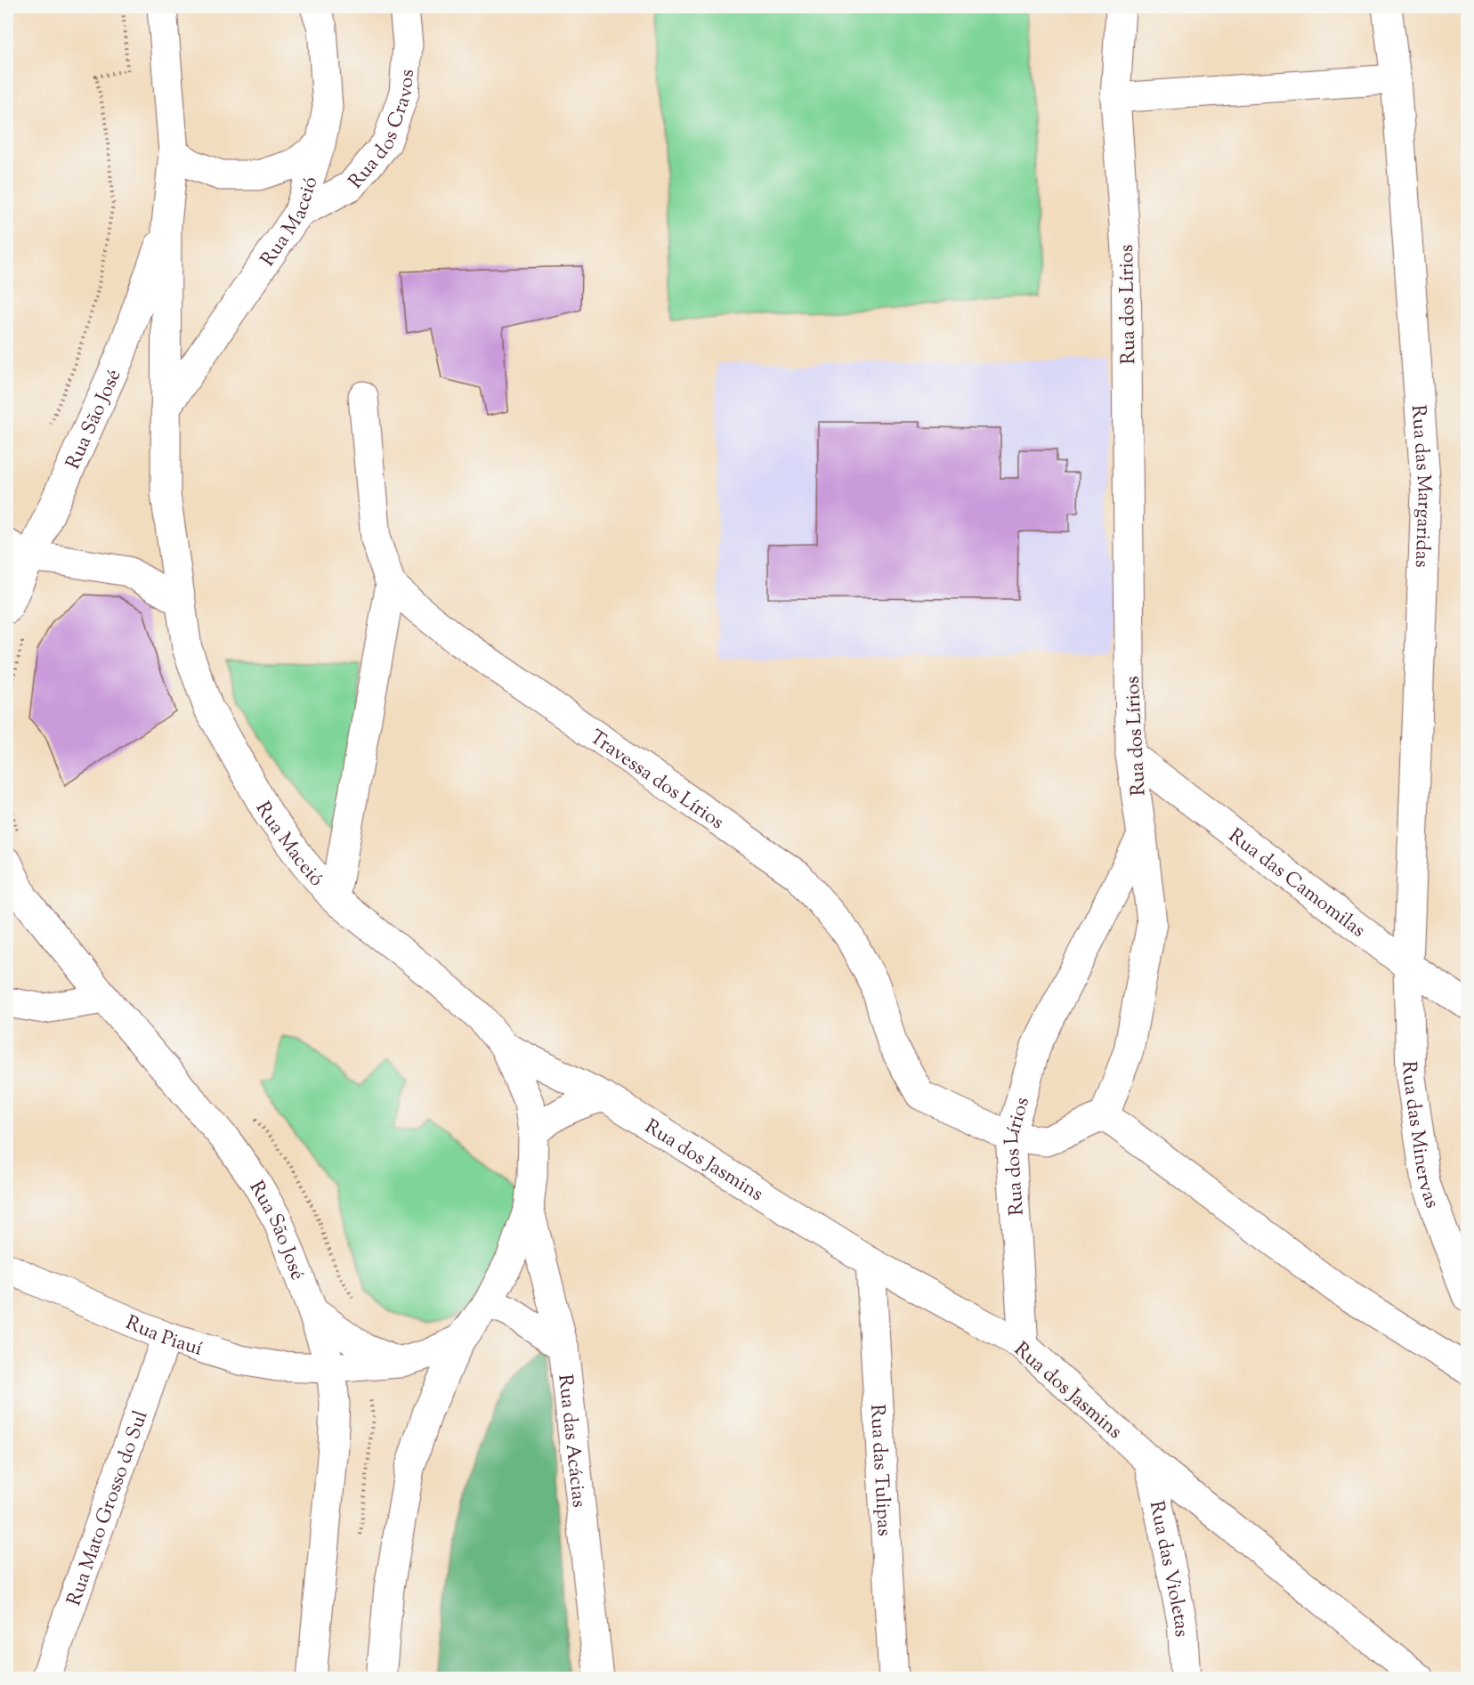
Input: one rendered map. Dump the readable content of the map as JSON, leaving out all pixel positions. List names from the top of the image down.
{
  "streets": {
    "street": [
      "Rua dos Cravos",
      "Rua Maceió",
      "Rua dos Lírios",
      "Rua São José",
      "Rua das Margaridas",
      "Travessa dos Lírios",
      "Rua das Camomilas",
      "Rua das Minervas",
      "Rua dos Jasmins",
      "Rua Piauí",
      "Rua das Acácias",
      "Rua das Tulipas",
      "Rua Mato Grosso do Sul",
      "Rua das Violetas"
    ]
  },
  "crossings": [
    ["Rua dos Cravos", "Rua Maceió"],
    ["Rua Maceió", "Rua São José"],
    ["Rua Maceió", "Rua dos Jasmins"],
    ["Rua Maceió", "Rua das Acácias"],
    ["Rua dos Lírios", "Travessa dos Lírios"],
    ["Rua dos Lírios", "Rua das Camomilas"],
    ["Rua dos Lírios", "Rua dos Jasmins"],
    ["Rua São José", "Rua Piauí"],
    ["Rua das Margaridas", "Rua das Camomilas"],
    ["Rua das Margaridas", "Rua das Minervas"],
    ["Rua das Camomilas", "Rua das Minervas"],
    ["Rua dos Jasmins", "Rua das Tulipas"],
    ["Rua dos Jasmins", "Rua das Violetas"],
    ["Rua Piauí", "Rua Mato Grosso do Sul"]
  ]
}
